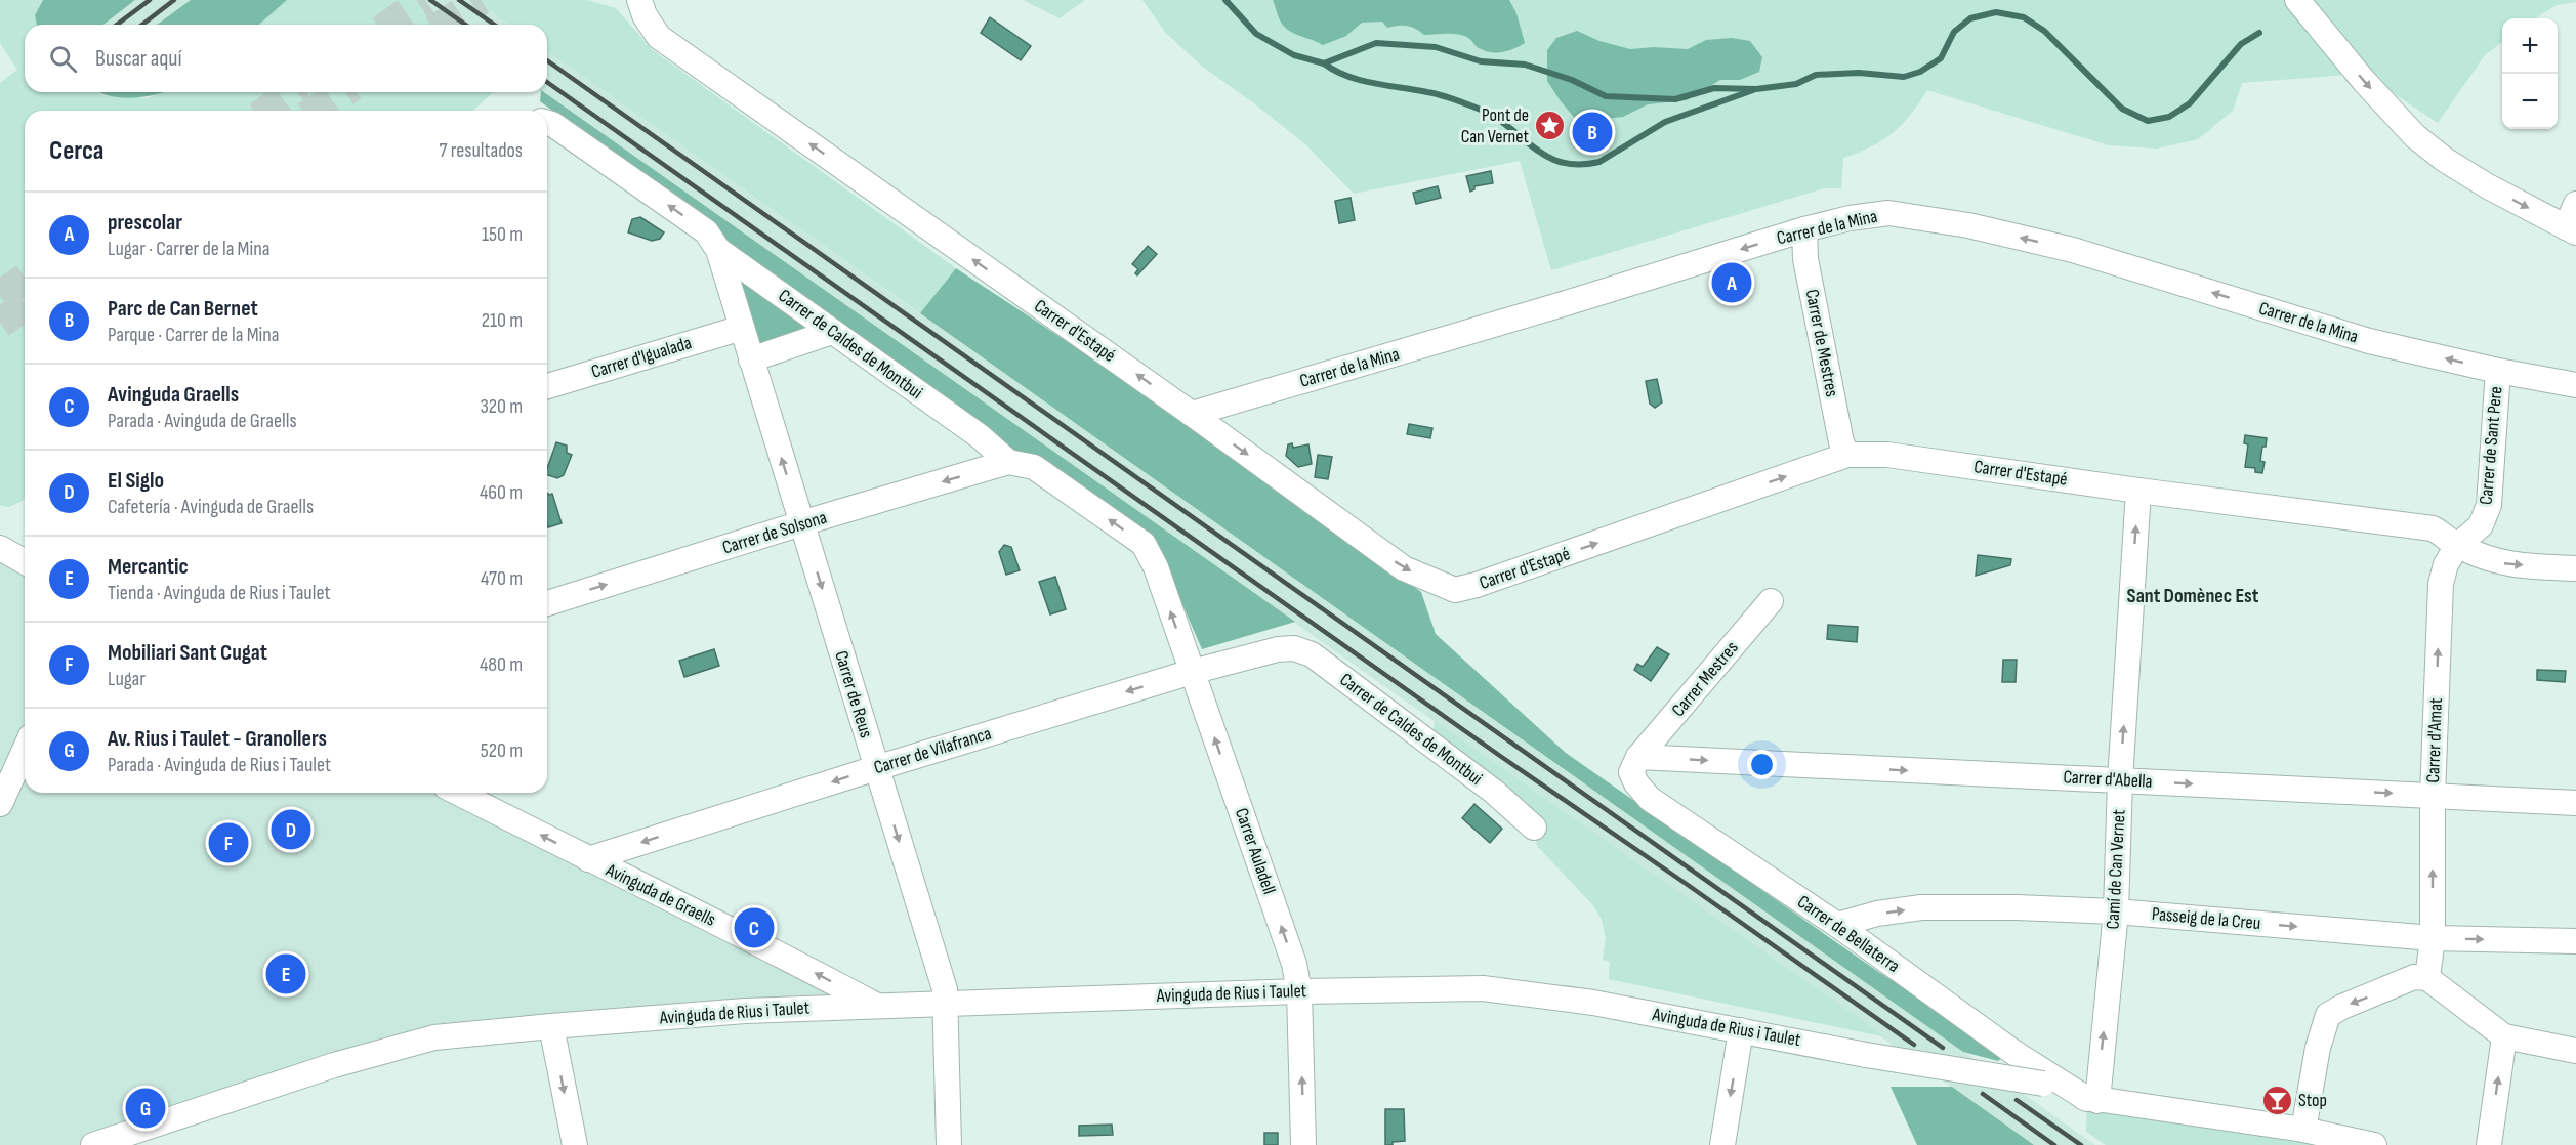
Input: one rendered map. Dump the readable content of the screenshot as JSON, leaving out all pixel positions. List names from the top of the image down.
{
  "streets": {
    "street": [
      "Carrer de la Mina",
      "Carrer d'Estapé",
      "Carrer de Mestres",
      "Carrer de Caldes de Montbui",
      "Carrer d'Igualada",
      "Carrer de Sant Pere",
      "Carrer de Solsona",
      "Carrer Mestres",
      "Carrer de Reus",
      "Carrer d'Amat",
      "Carrer de Vilafranca",
      "Carrer d'Abella",
      "Carrer Auladell",
      "Camí de Can Vernet",
      "Avinguda de Graells",
      "Passeig de la Creu",
      "Carrer de Bellaterra",
      "Avinguda de Rius i Taulet"
    ]
  },
  "crossings": [
    ["Carrer de la Mina", "Carrer d'Estapé"],
    ["Carrer de la Mina", "Carrer de Mestres"],
    ["Carrer de la Mina", "Carrer de Sant Pere"],
    ["Carrer d'Estapé", "Carrer de Mestres"],
    ["Carrer d'Estapé", "Carrer de Sant Pere"],
    ["Carrer d'Estapé", "Carrer d'Amat"],
    ["Carrer d'Estapé", "Camí de Can Vernet"],
    ["Carrer de Caldes de Montbui", "Carrer de Solsona"],
    ["Carrer de Caldes de Montbui", "Carrer de Reus"],
    ["Carrer de Caldes de Montbui", "Carrer de Vilafranca"],
    ["Carrer de Caldes de Montbui", "Carrer Auladell"],
    ["Carrer d'Igualada", "Carrer de Reus"],
    ["Carrer de Sant Pere", "Carrer d'Amat"],
    ["Carrer de Solsona", "Carrer de Reus"],
    ["Carrer Mestres", "Carrer d'Abella"],
    ["Carrer Mestres", "Carrer de Bellaterra"],
    ["Carrer de Reus", "Carrer de Vilafranca"],
    ["Carrer de Reus", "Avinguda de Rius i Taulet"],
    ["Carrer d'Amat", "Carrer d'Abella"],
    ["Carrer d'Amat", "Passeig de la Creu"],
    ["Carrer de Vilafranca", "Carrer Auladell"],
    ["Carrer de Vilafranca", "Avinguda de Graells"],
    ["Carrer d'Abella", "Camí de Can Vernet"],
    ["Carrer d'Abella", "Carrer de Bellaterra"],
    ["Carrer Auladell", "Avinguda de Rius i Taulet"],
    ["Camí de Can Vernet", "Passeig de la Creu"],
    ["Camí de Can Vernet", "Carrer de Bellaterra"],
    ["Camí de Can Vernet", "Avinguda de Rius i Taulet"],
    ["Avinguda de Graells", "Avinguda de Rius i Taulet"],
    ["Passeig de la Creu", "Carrer de Bellaterra"],
    ["Carrer de Bellaterra", "Avinguda de Rius i Taulet"]
  ],
  "one_way": [
    "Carrer de la Mina",
    "Carrer de Caldes de Montbui",
    "Carrer d'Amat",
    "Carrer de Vilafranca",
    "Carrer d'Abella",
    "Carrer Auladell",
    "Camí de Can Vernet",
    "Avinguda de Graells",
    "Passeig de la Creu"
  ],
  "districts": ["Sant Domènec Est"],
  "places": {
    "place": ["Pont de Can Vernet"],
    "bar": ["Stop"]
  },
  "page": {
    "map_buttons": ["+", "−"],
    "search": "Buscar aquí",
    "pins": [
      "B",
      "A",
      "D",
      "F",
      "C",
      "E",
      "G"
    ],
    "heading": ["Cerca", "7 resultados"],
    "list": [
      {
        "mark": "A",
        "name": "prescolar",
        "note": "Lugar · Carrer de la Mina",
        "value": "150 m"
      },
      {
        "mark": "B",
        "name": "Parc de Can Bernet",
        "note": "Parque · Carrer de la Mina",
        "value": "210 m"
      },
      {
        "mark": "C",
        "name": "Avinguda Graells",
        "note": "Parada · Avinguda de Graells",
        "value": "320 m"
      },
      {
        "mark": "D",
        "name": "El Siglo",
        "note": "Cafetería · Avinguda de Graells",
        "value": "460 m"
      },
      {
        "mark": "E",
        "name": "Mercantic",
        "note": "Tienda · Avinguda de Rius i Taulet",
        "value": "470 m"
      },
      {
        "mark": "F",
        "name": "Mobiliari Sant Cugat",
        "note": "Lugar",
        "value": "480 m"
      },
      {
        "mark": "G",
        "name": "Av. Rius i Taulet - Granollers",
        "note": "Parada · Avinguda de Rius i Taulet",
        "value": "520 m"
      }
    ]
  }
}
